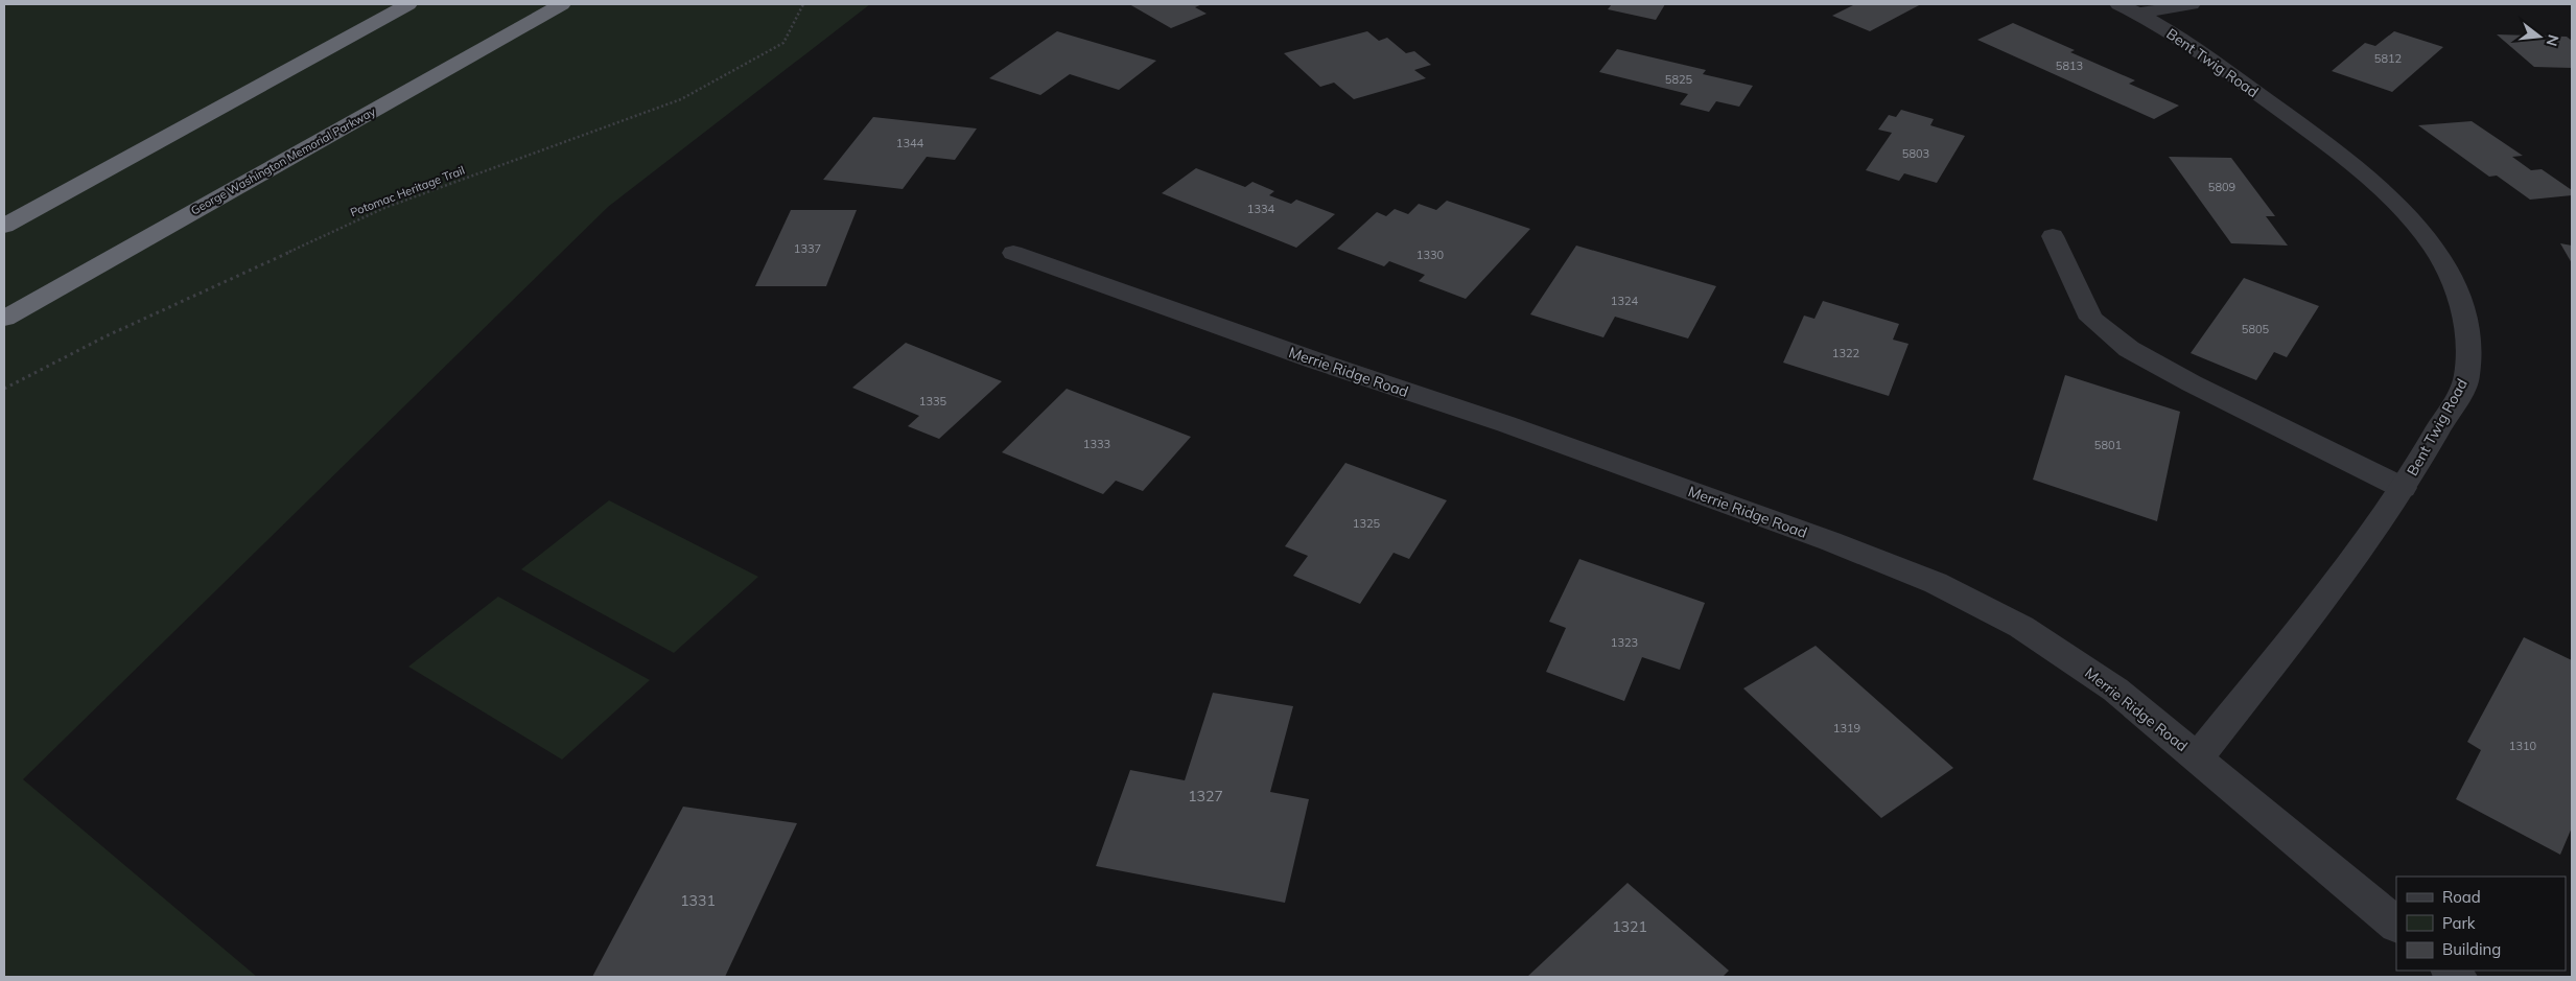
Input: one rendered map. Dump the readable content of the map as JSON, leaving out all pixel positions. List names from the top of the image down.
{
  "streets": {
    "highway": ["George Washington Memorial Parkway"],
    "street": ["Bent Twig Road", "Merrie Ridge Road"],
    "path": ["Potomac Heritage Trail"]
  },
  "crossings": [
    ["Bent Twig Road", "Merrie Ridge Road"]
  ],
  "house_numbers": [
    "5812",
    "5813",
    "5825",
    "1344",
    "5803",
    "5809",
    "1334",
    "1337",
    "1330",
    "1324",
    "5805",
    "1322",
    "1335",
    "1333",
    "5801",
    "1325",
    "1323",
    "1319",
    "1310",
    "1327",
    "1331",
    "1321"
  ],
  "legend": ["Road", "Park", "Building"],
  "north": "right"
}
